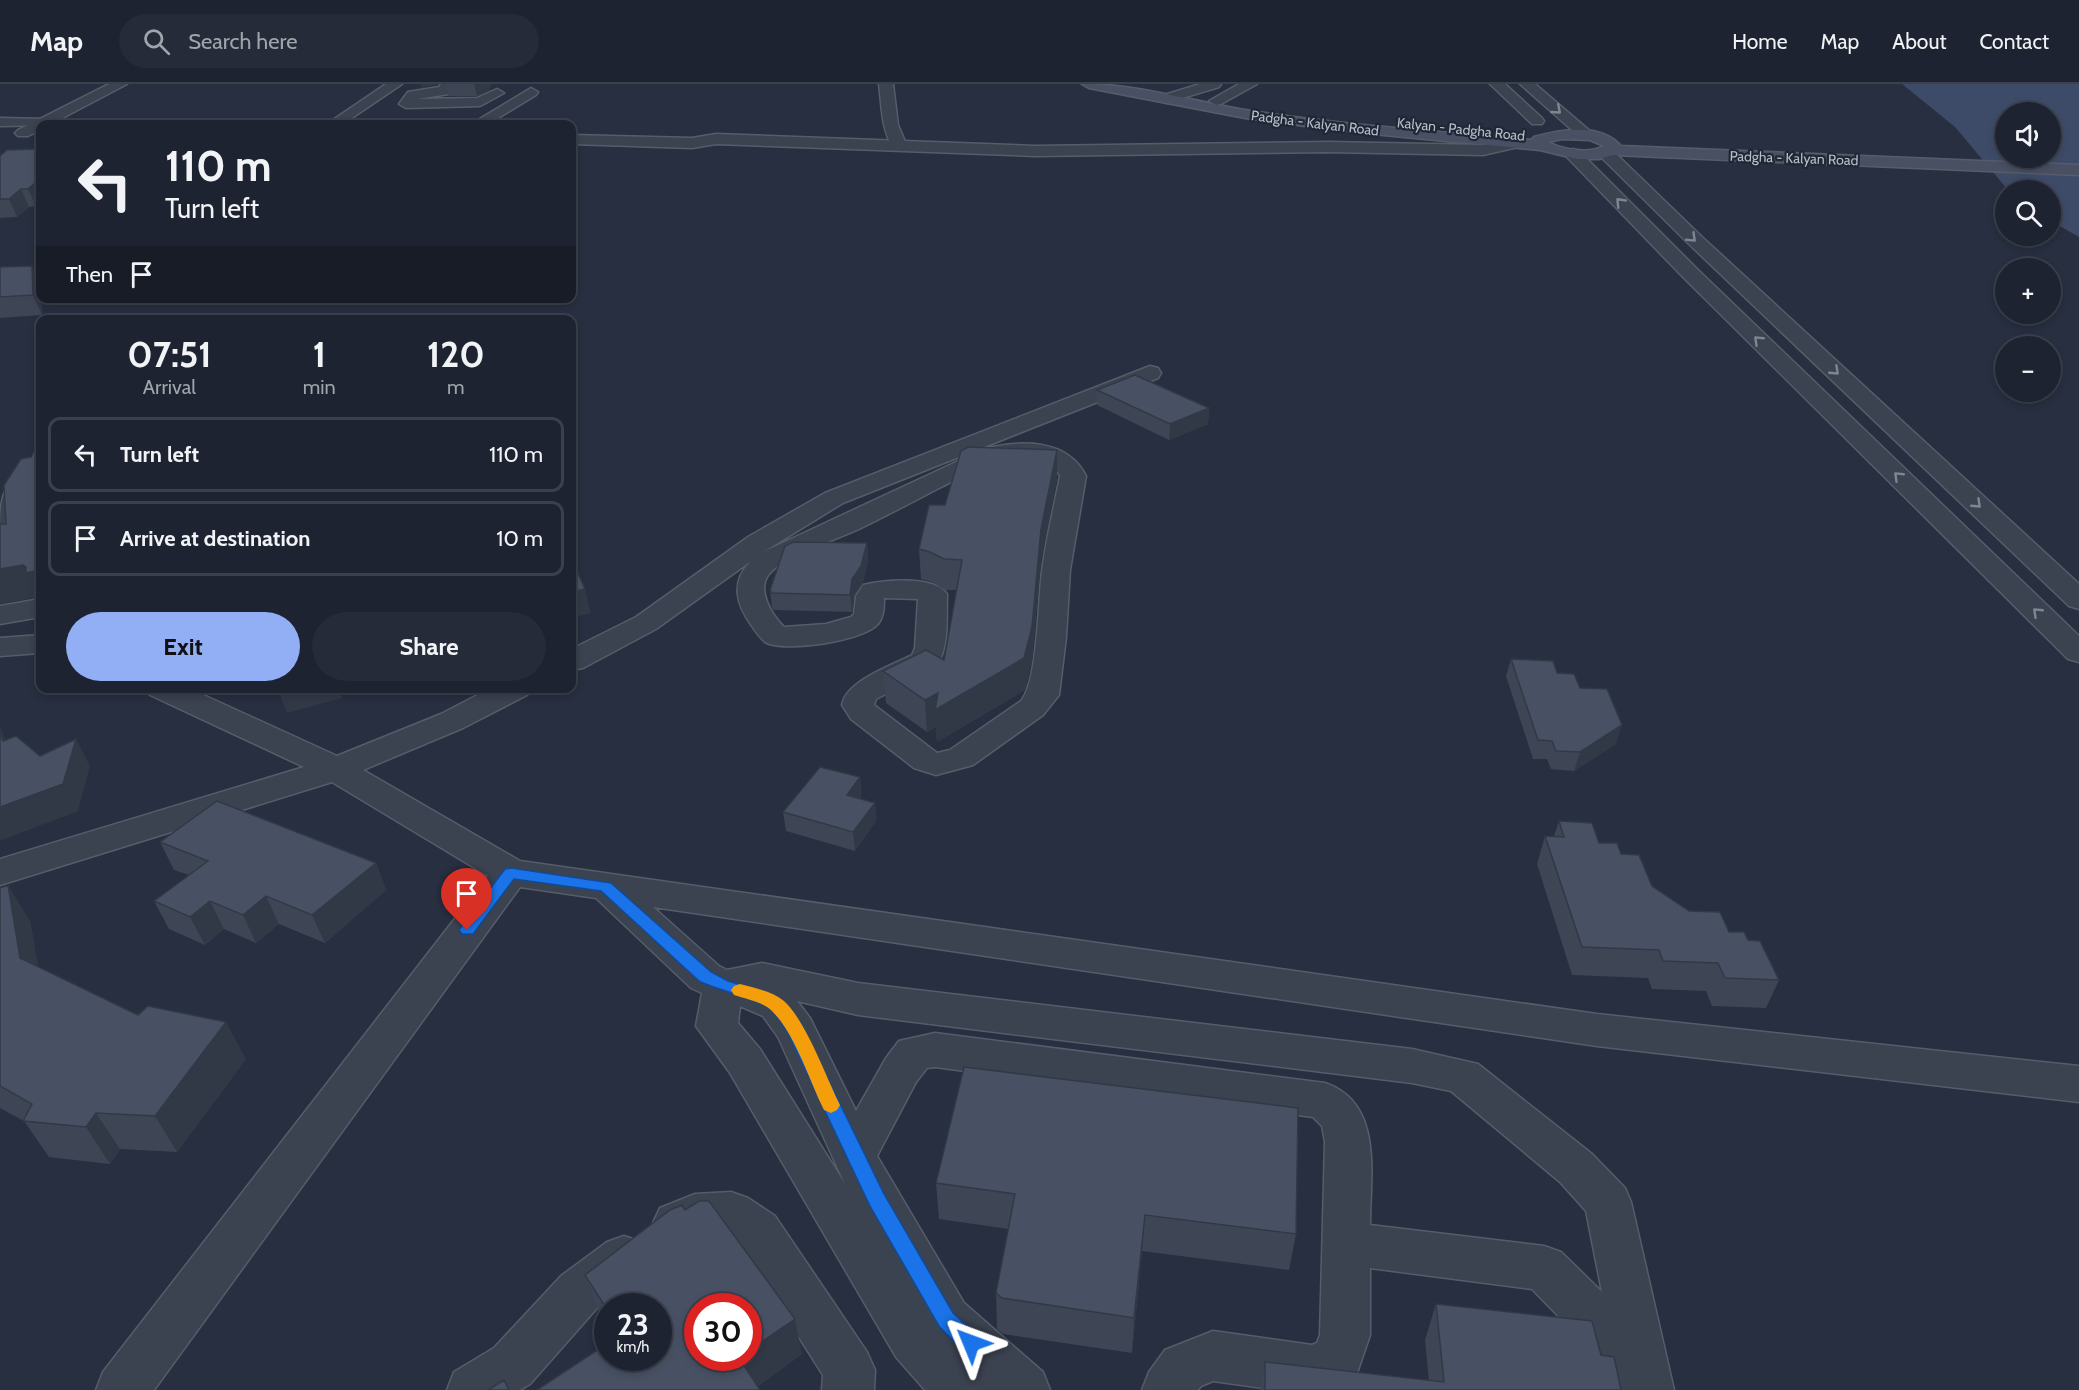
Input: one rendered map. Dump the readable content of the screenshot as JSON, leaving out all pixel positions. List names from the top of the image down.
{
  "streets": {
    "main road": ["Padgha - Kalyan Road", "Kalyan - Padgha Road"]
  },
  "crossings": [
    ["Padgha - Kalyan Road", "Kalyan - Padgha Road"]
  ],
  "page": {
    "header": "Map",
    "search": "Search here",
    "nav": [
      "Home",
      "Map",
      "About",
      "Contact"
    ],
    "map_buttons": ["+", "−"],
    "turn": ["110 m", "Turn left"],
    "then": "Then",
    "eta": [
      "07:51",
      "Arrival",
      "1",
      "min",
      "120",
      "m"
    ],
    "list": [
      {
        "name": "Turn left",
        "value": "110 m"
      },
      {
        "name": "Arrive at destination",
        "value": "10 m"
      }
    ],
    "buttons": ["Exit", "Share"],
    "speed": "23 km/h",
    "limit": "30"
  }
}
